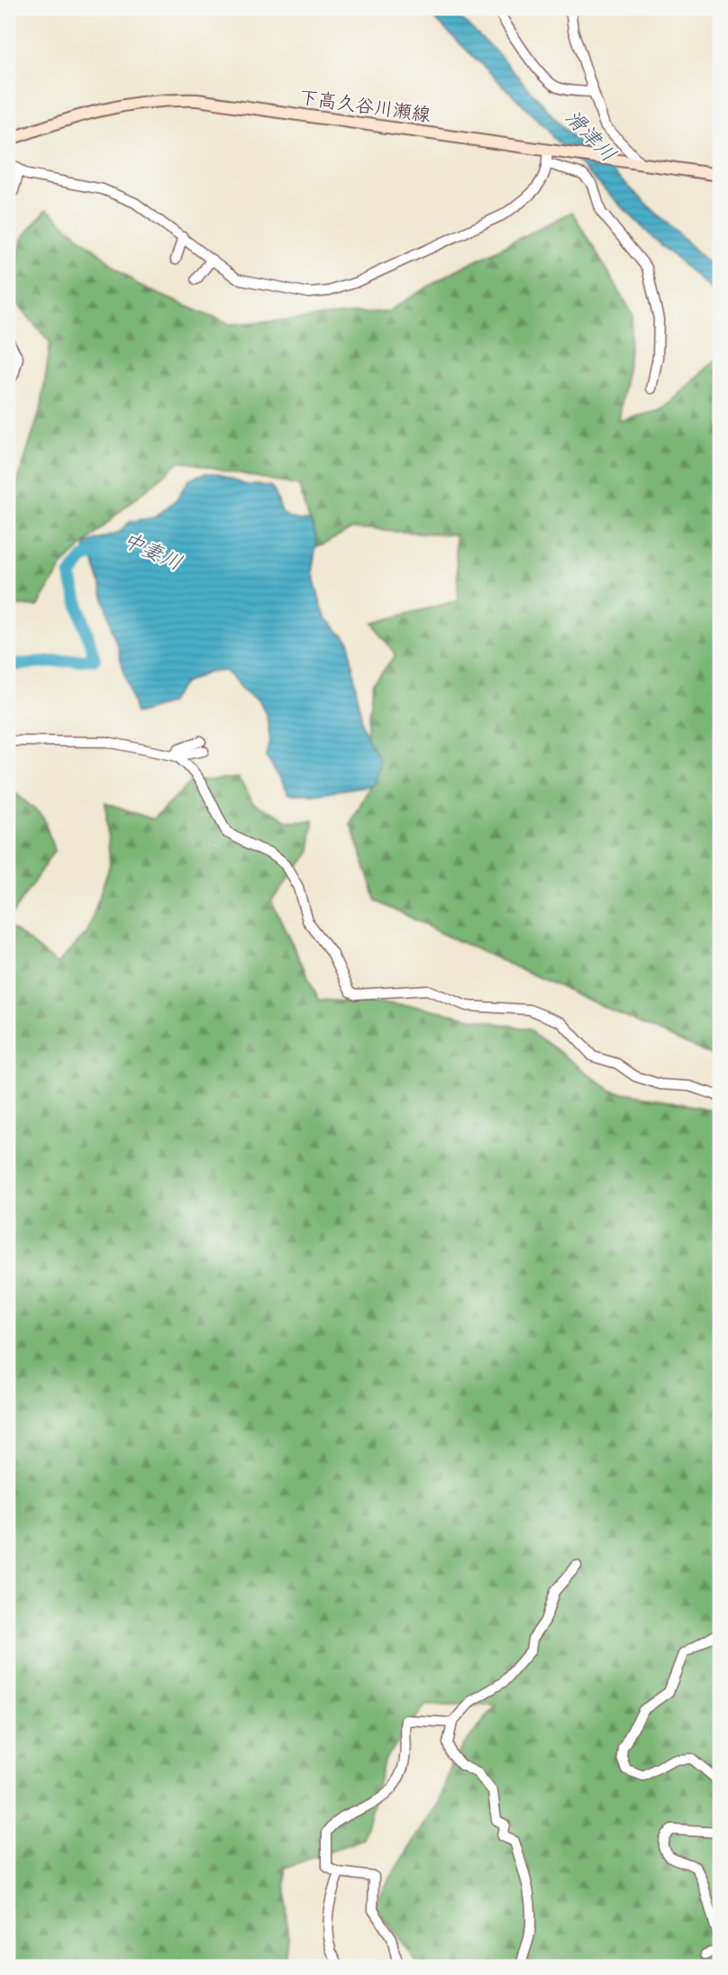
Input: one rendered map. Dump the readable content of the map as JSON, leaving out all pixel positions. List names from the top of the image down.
{
  "streets": {
    "main road": ["下高久谷川瀬線"]
  },
  "water": ["滑津川", "中妻川"]
}
